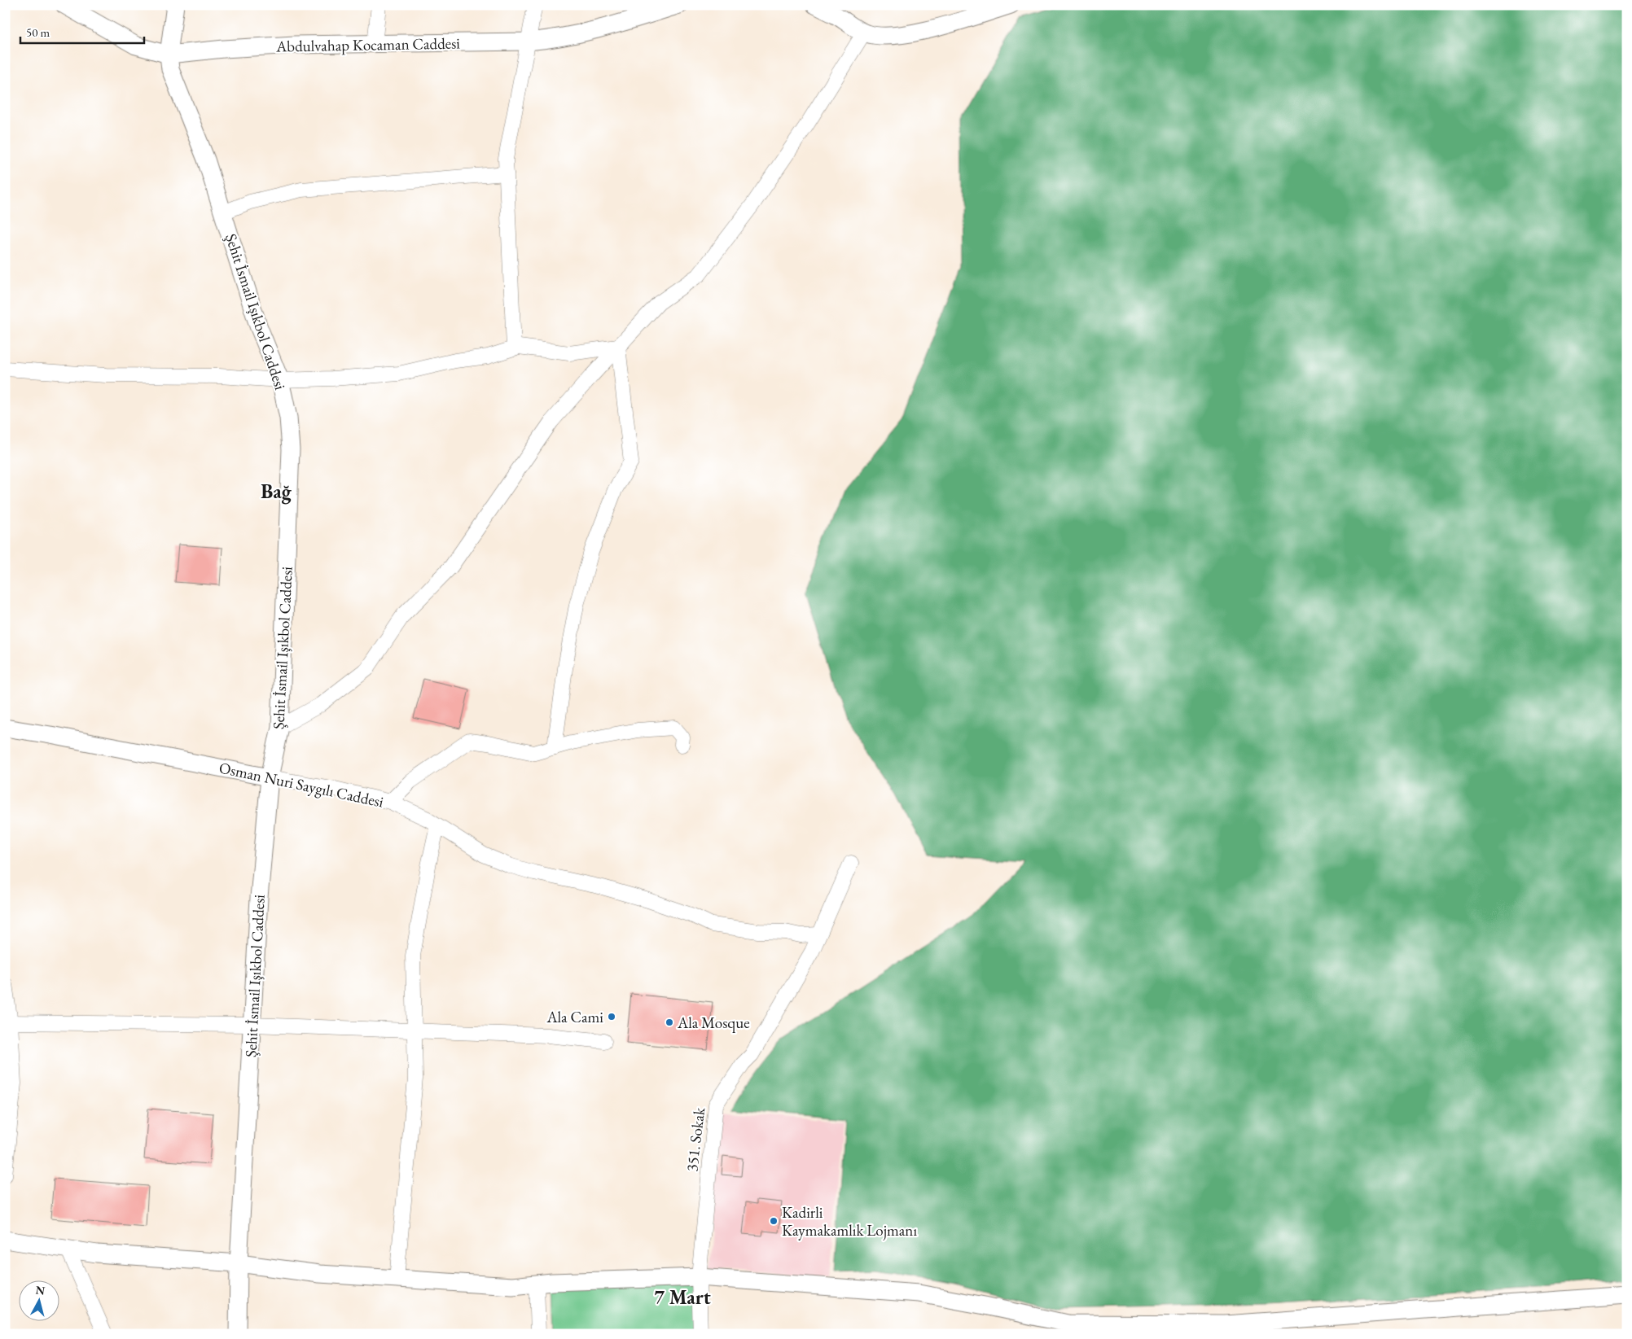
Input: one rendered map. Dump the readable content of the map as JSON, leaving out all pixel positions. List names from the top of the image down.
{
  "streets": {
    "street": [
      "Abdulvahap Kocaman Caddesi",
      "Şehit İsmail Işıkbol Caddesi",
      "Osman Nuri Saygılı Caddesi",
      "351. Sokak"
    ]
  },
  "crossings": [
    ["Abdulvahap Kocaman Caddesi", "Şehit İsmail Işıkbol Caddesi"],
    ["Şehit İsmail Işıkbol Caddesi", "Osman Nuri Saygılı Caddesi"],
    ["Osman Nuri Saygılı Caddesi", "351. Sokak"]
  ],
  "districts": ["Bağ", "7 Mart"],
  "places": ["Ala Cami", "Ala Mosque", "Kadirli Kaymakamlık Lojmanı"],
  "scale_bar": "50 m",
  "north": "top"
}
